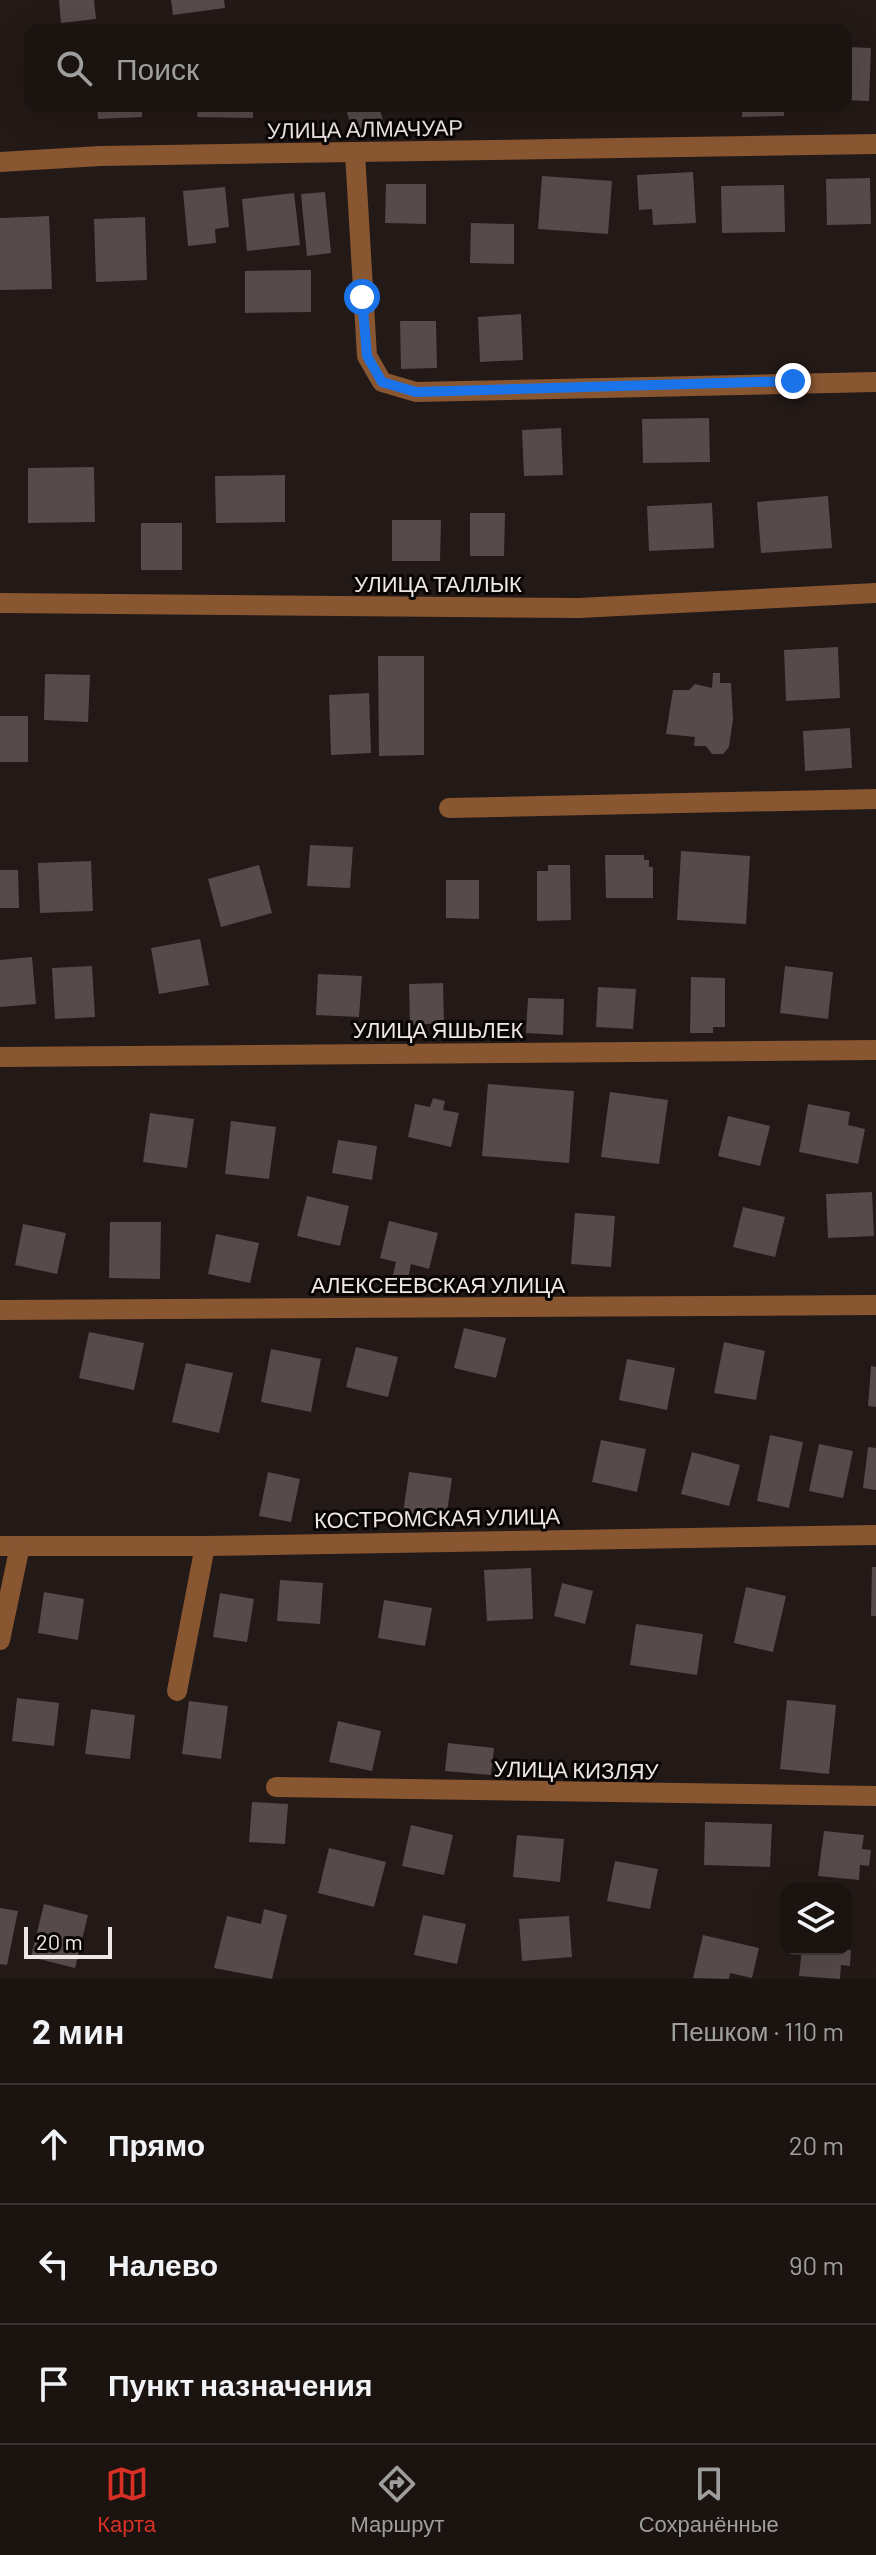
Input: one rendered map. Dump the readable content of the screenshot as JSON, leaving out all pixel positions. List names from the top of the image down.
{
  "streets": {
    "street": [
      "УЛИЦА АЛМАЧУАР",
      "УЛИЦА ТАЛЛЫК",
      "УЛИЦА ЯШЬЛЕК",
      "АЛЕКСЕЕВСКАЯ УЛИЦА",
      "КОСТРОМСКАЯ УЛИЦА",
      "УЛИЦА КИЗЛЯУ"
    ]
  },
  "scale_bar": "20 m",
  "page": {
    "search": "Поиск",
    "scale": "20 m",
    "heading": ["2 мин", "Пешком · 110 m"],
    "list": [
      ["Прямо", "20 m"],
      ["Налево", "90 m"],
      "Пункт назначения"
    ],
    "nav": ["Карта", "Маршрут", "Сохранённые"]
  }
}
